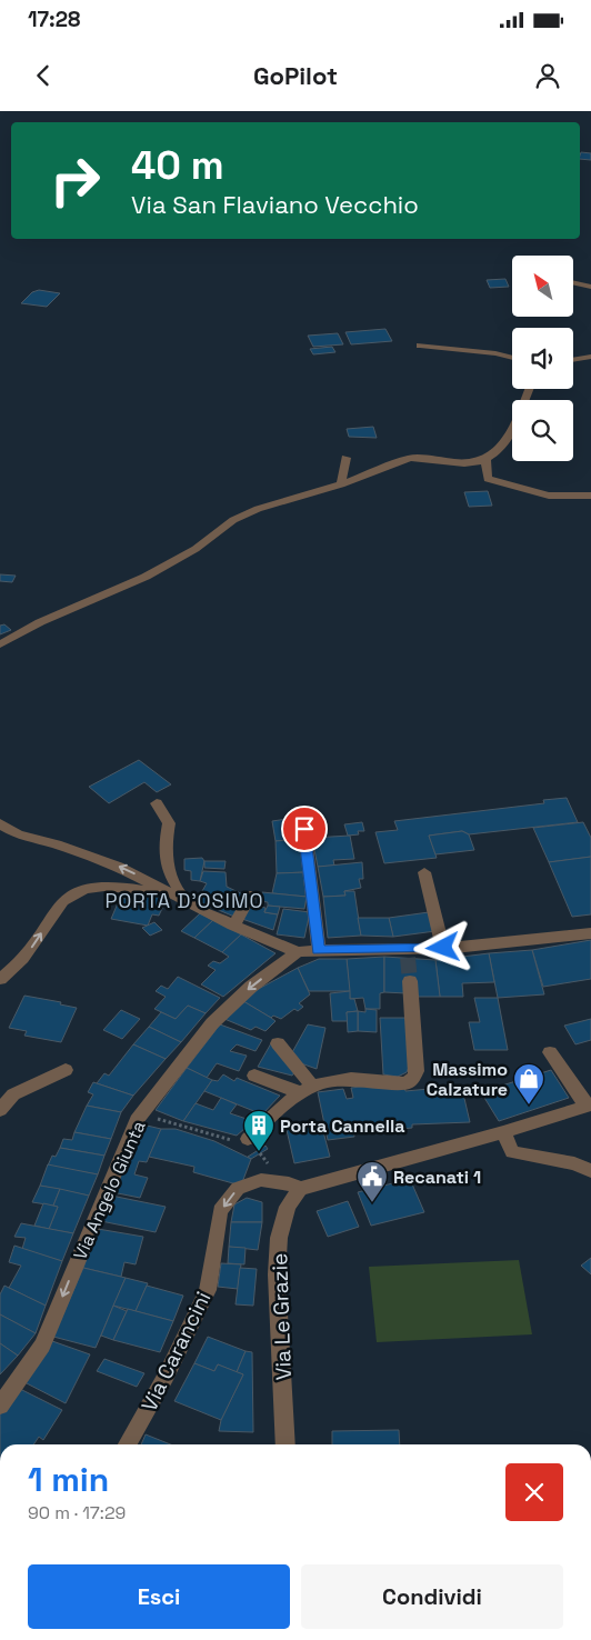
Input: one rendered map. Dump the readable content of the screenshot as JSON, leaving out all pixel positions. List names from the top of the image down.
{
  "streets": {
    "street": ["Via Angelo Giunta", "Via Le Grazie", "Via Carancini"]
  },
  "crossings": [
    ["Via Le Grazie", "Via Carancini"]
  ],
  "one_way": ["Via Angelo Giunta", "Via Carancini"],
  "districts": ["PORTA D'OSIMO"],
  "places": {
    "shop": ["Massimo Calzature"],
    "building": ["Porta Cannella"],
    "public building": ["Recanati 1"]
  },
  "north": "top left",
  "page": {
    "status": "17:28",
    "header": "GoPilot",
    "turn": ["40 m", "Via San Flaviano Vecchio"],
    "heading": ["1 min", "90 m · 17:29"],
    "buttons": ["Esci", "Condividi"]
  }
}
